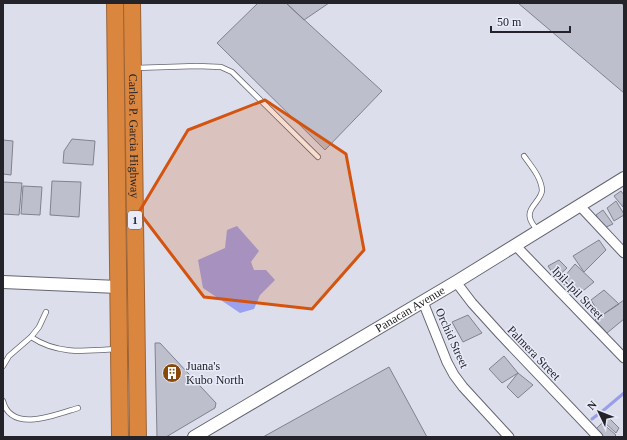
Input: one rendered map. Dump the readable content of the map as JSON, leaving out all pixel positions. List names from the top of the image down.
{
  "streets": {
    "highway": ["Carlos P. Garcia Highway", "1"],
    "street": [
      "Ipil-Ipil Street",
      "Panacan Avenue",
      "Orchid Street",
      "Palmera Street"
    ]
  },
  "crossings": [
    ["Ipil-Ipil Street", "Panacan Avenue"],
    ["Panacan Avenue", "Orchid Street"],
    ["Panacan Avenue", "Palmera Street"]
  ],
  "places": {
    "building": ["Juana's Kubo North"]
  },
  "scale_bar": "50 m",
  "north": "top left"
}
